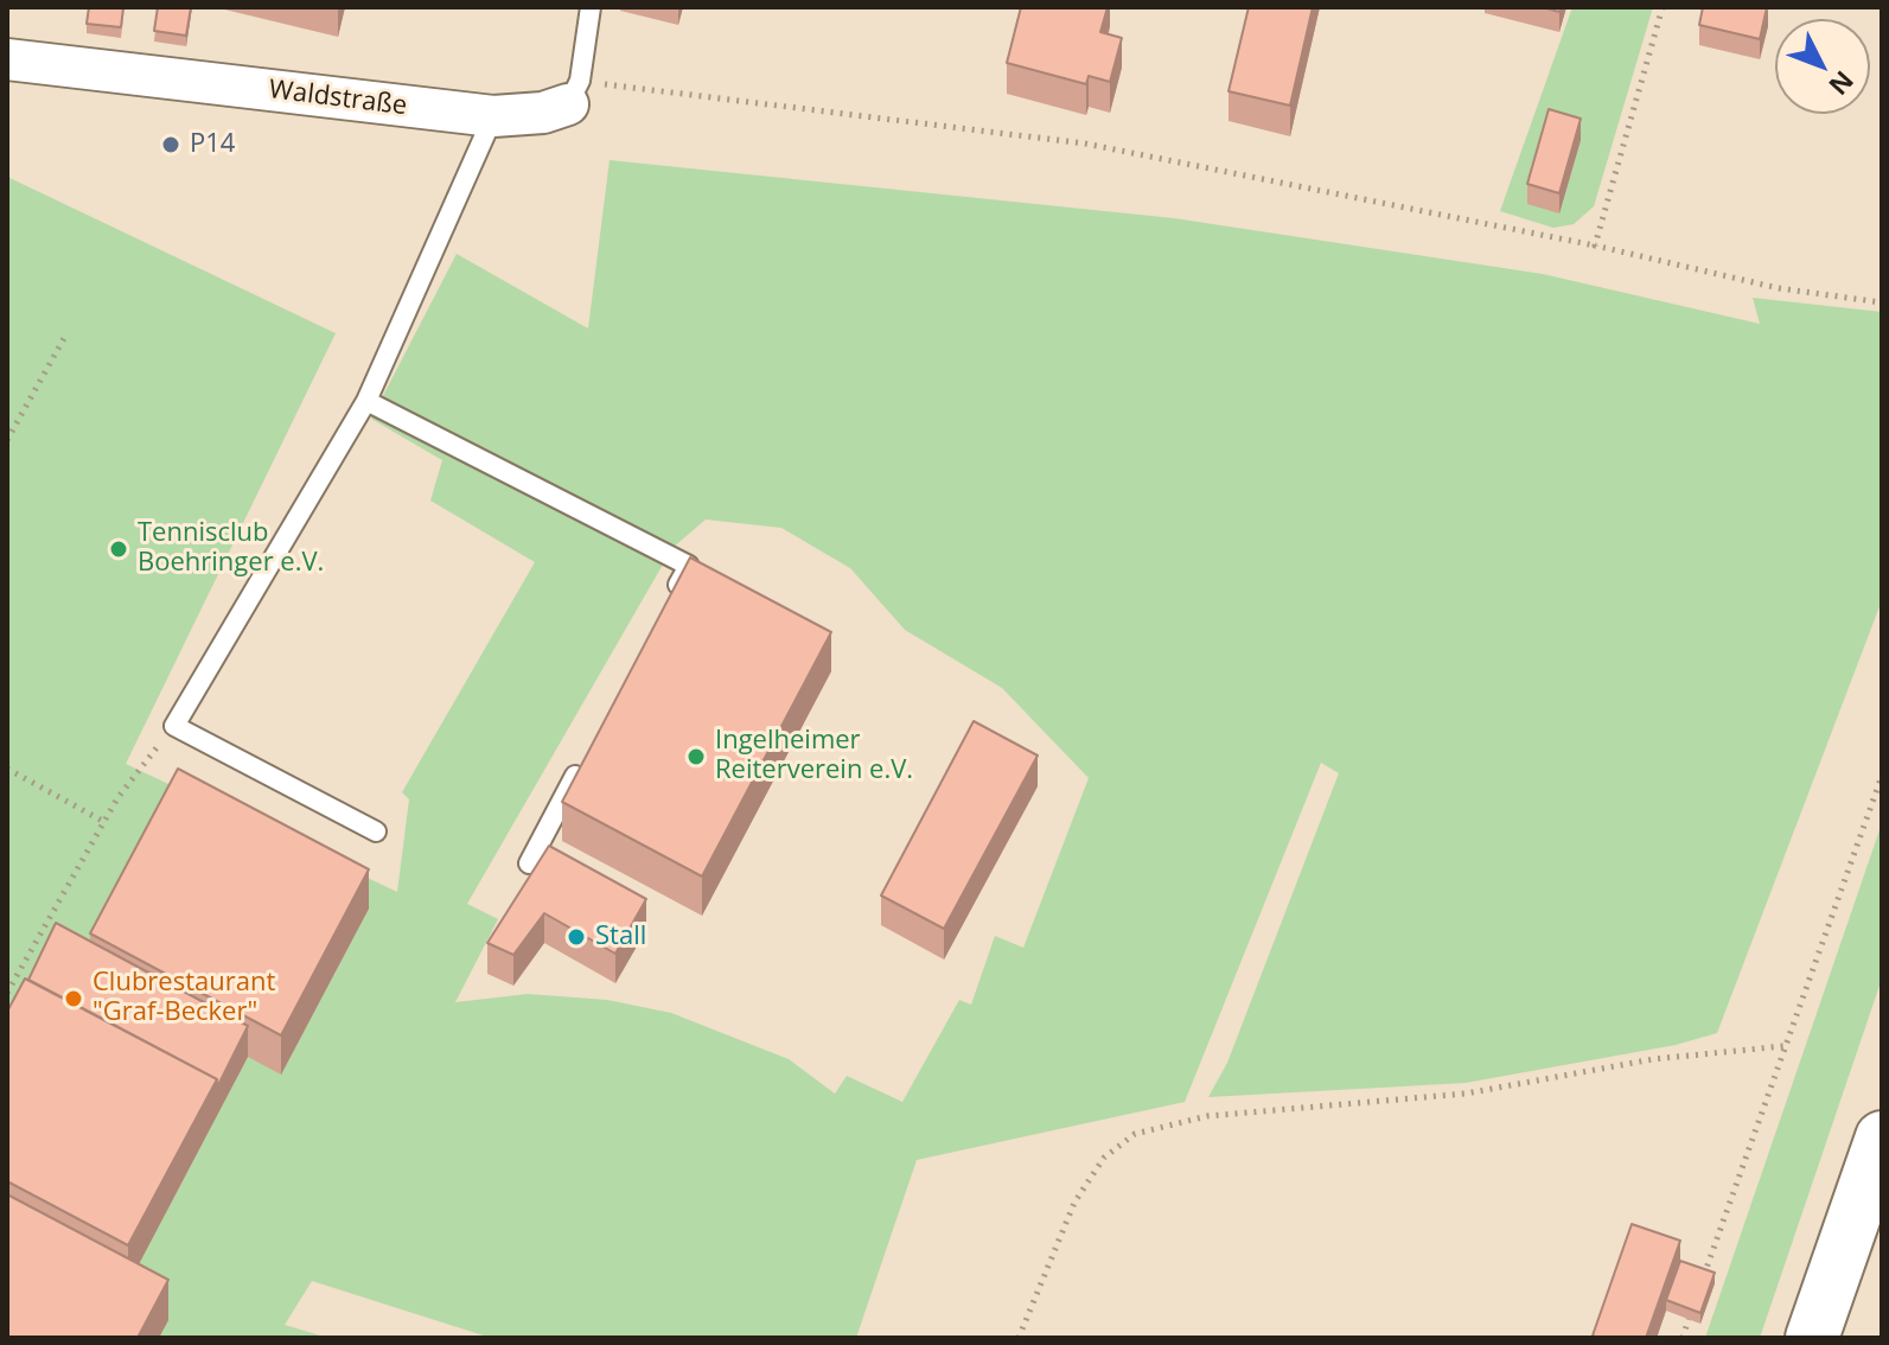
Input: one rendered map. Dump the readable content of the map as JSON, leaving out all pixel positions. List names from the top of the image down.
{
  "streets": {
    "street": ["Waldstraße"]
  },
  "places": [
    "P14",
    "Tennisclub Boehringer e.V.",
    "Ingelheimer Reiterverein e.V.",
    "Stall",
    "Clubrestaurant \"Graf-Becker\""
  ],
  "north": "bottom right"
}
